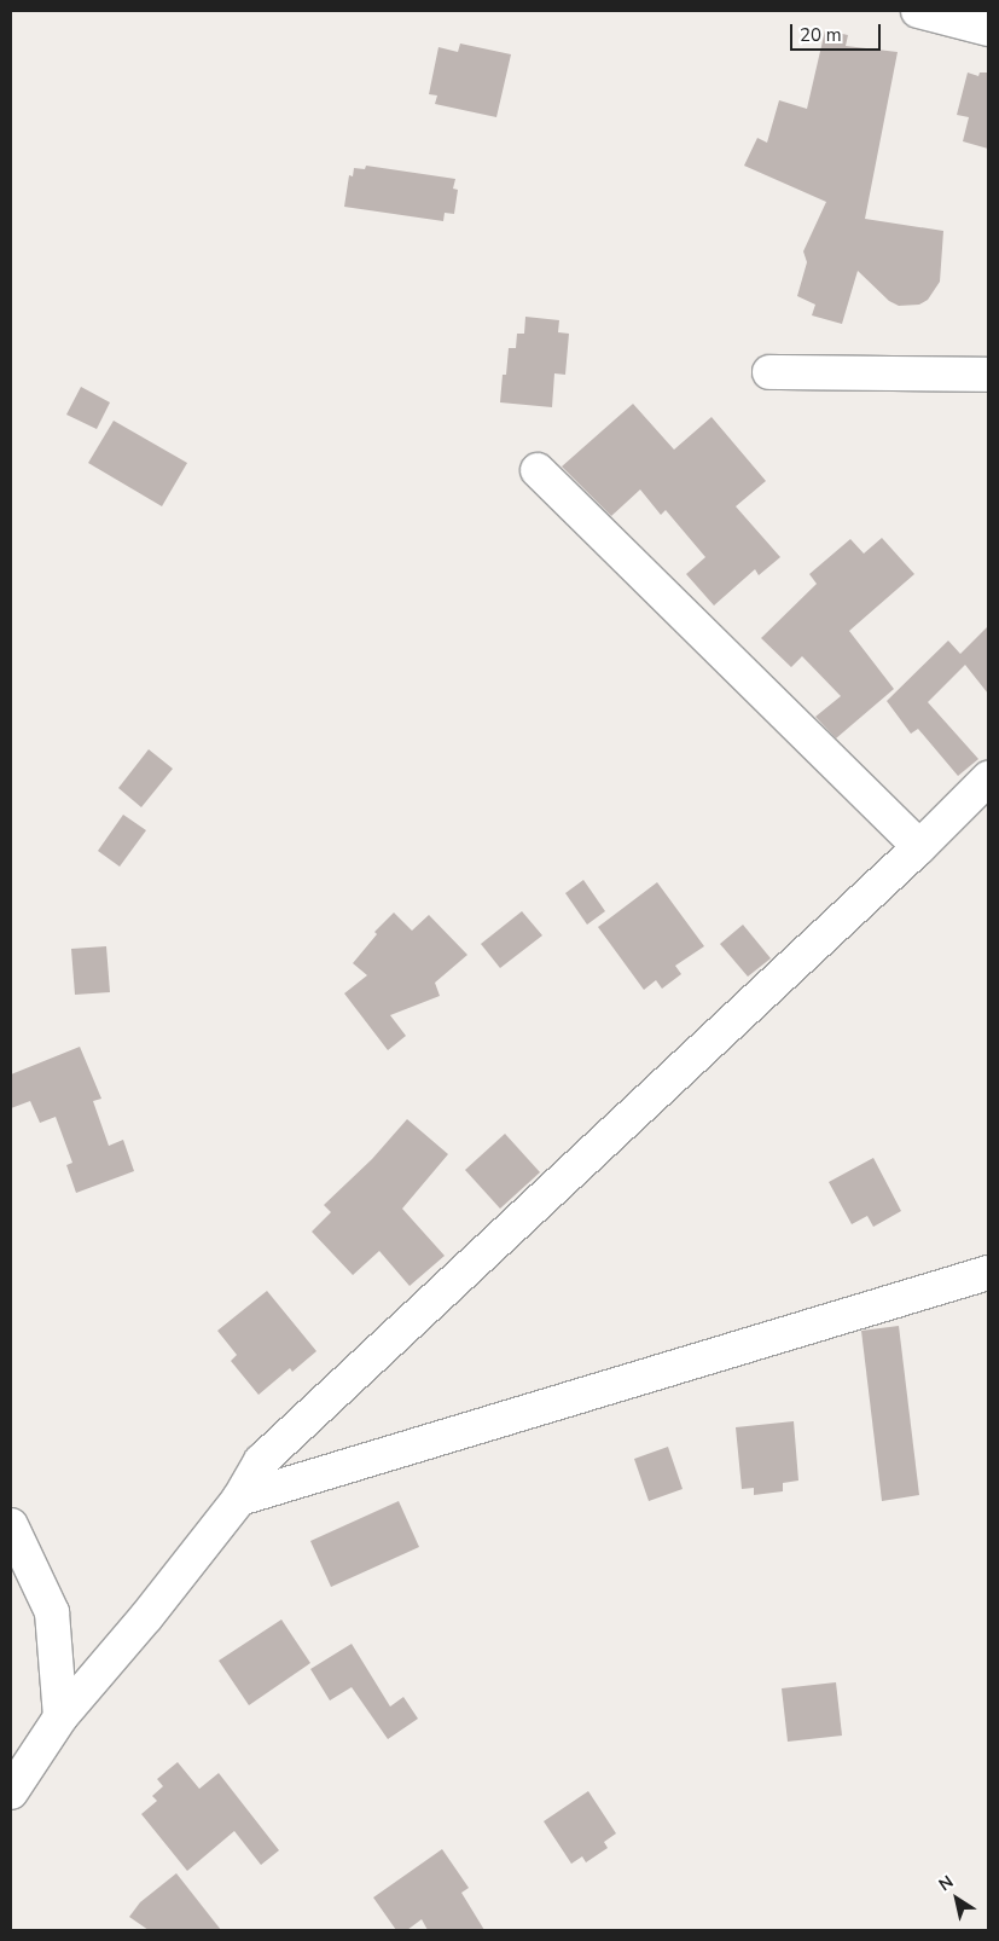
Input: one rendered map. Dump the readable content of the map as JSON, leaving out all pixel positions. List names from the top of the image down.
{
  "scale_bar": "20 m",
  "north": "top left"
}
